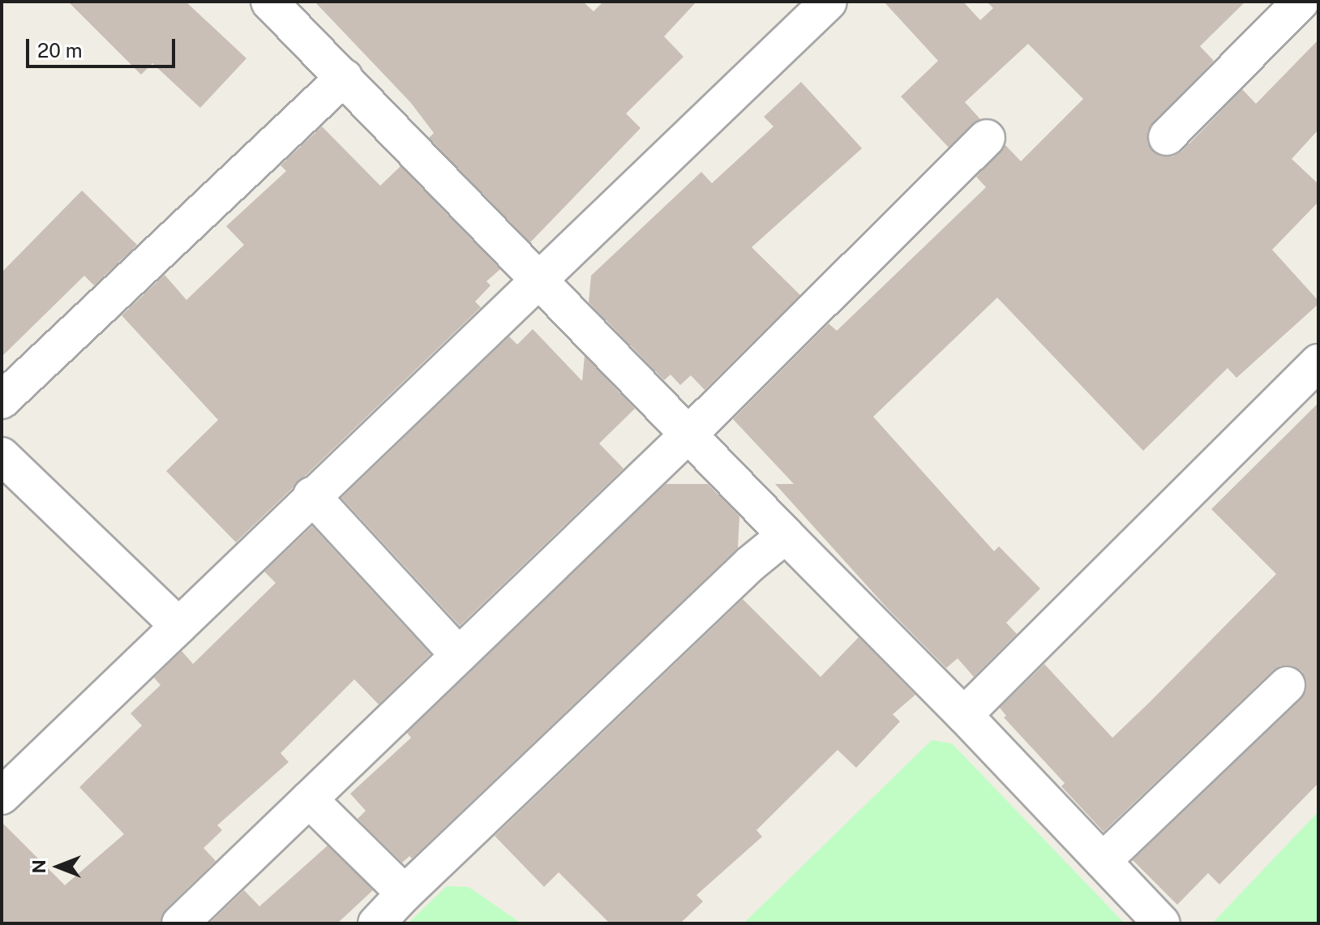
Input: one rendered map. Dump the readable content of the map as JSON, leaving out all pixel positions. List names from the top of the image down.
{
  "scale_bar": "20 m",
  "north": "left"
}
